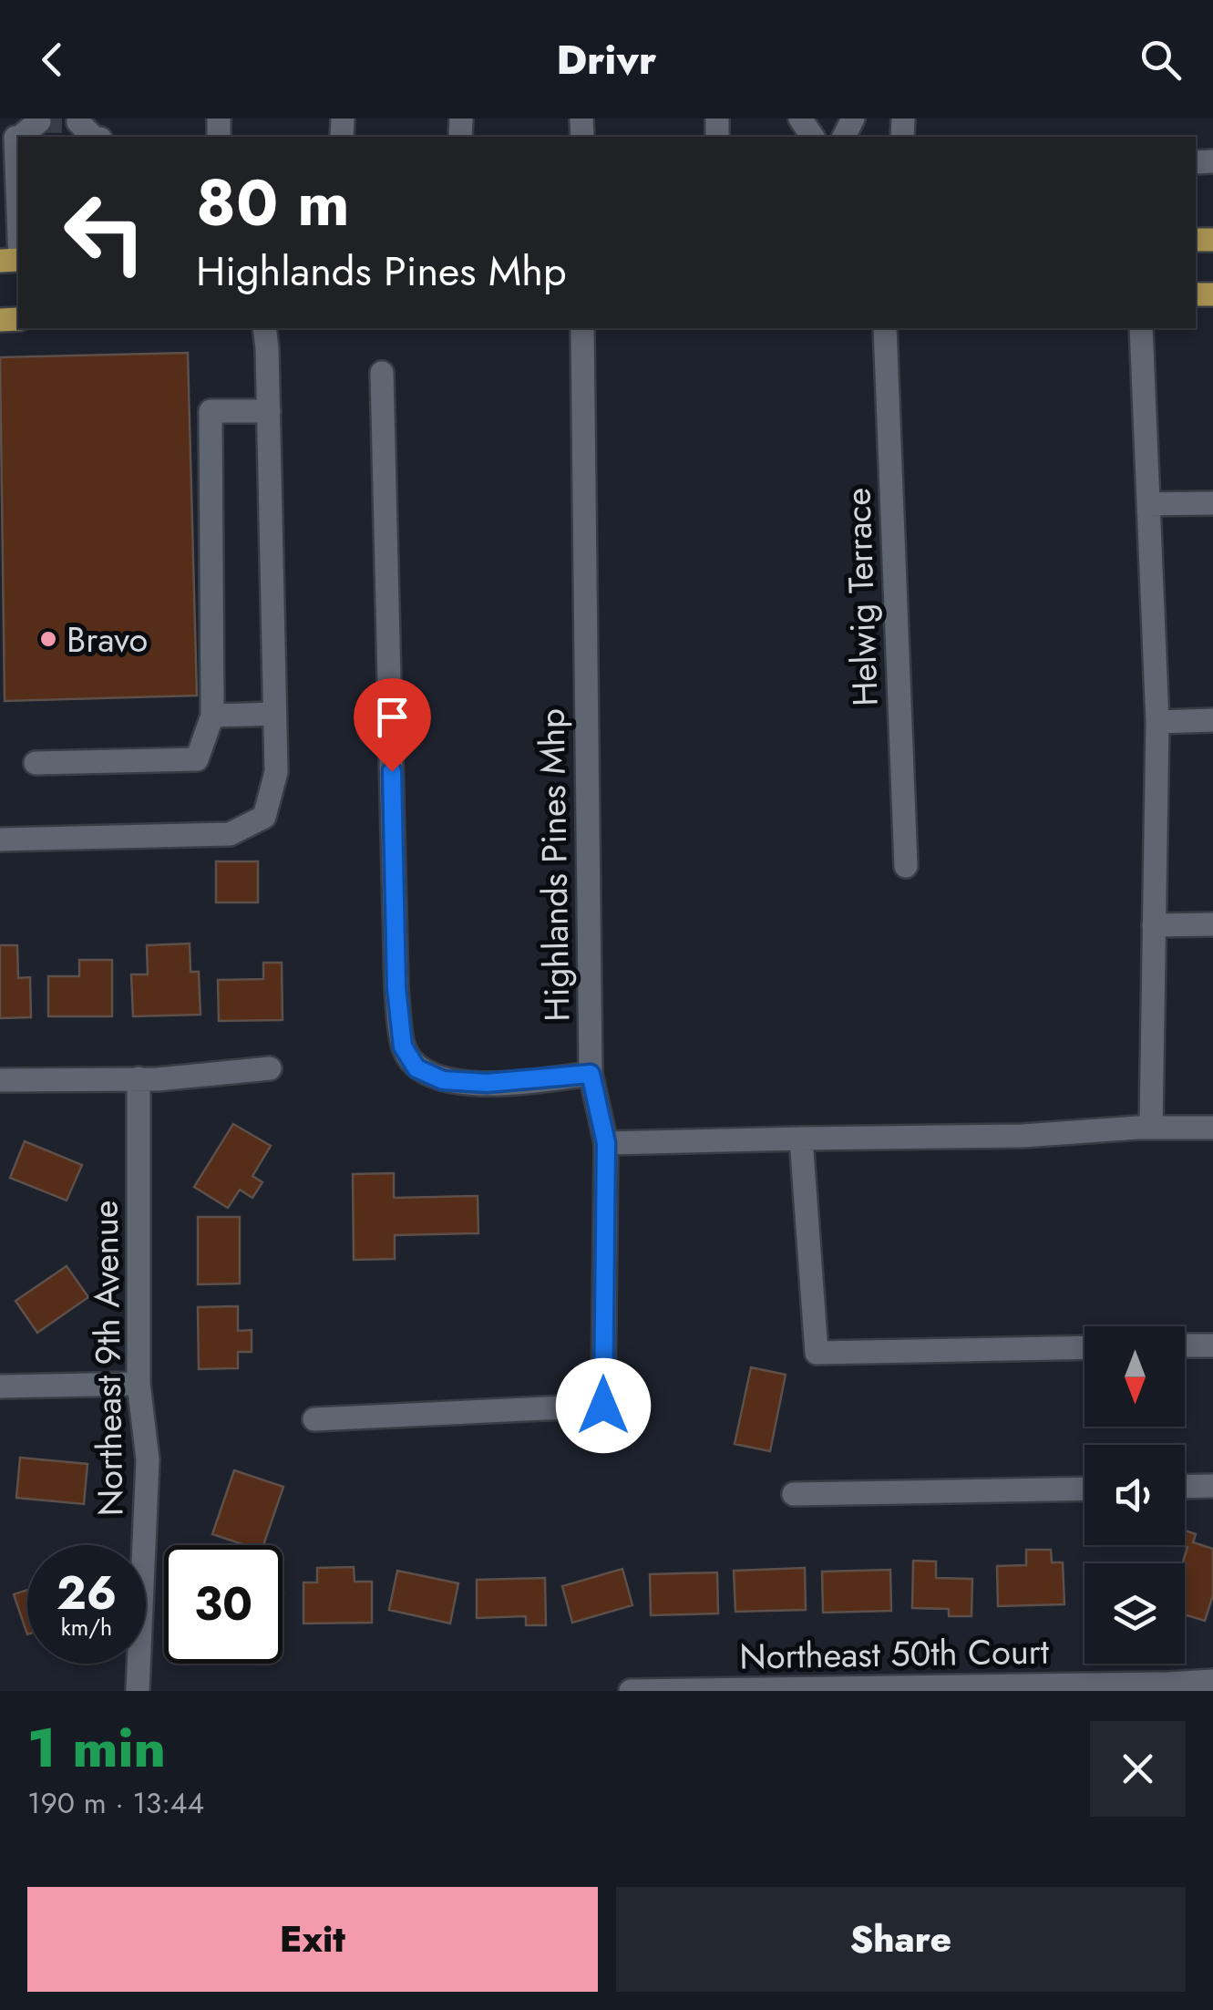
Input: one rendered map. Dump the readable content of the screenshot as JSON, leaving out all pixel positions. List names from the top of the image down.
{
  "streets": {
    "street": [
      "Helwig Terrace",
      "Highlands Pines Mhp",
      "Northeast 9th Avenue",
      "Northeast 50th Court"
    ]
  },
  "places": ["Bravo"],
  "north": "bottom",
  "page": {
    "header": "Drivr",
    "turn": ["80 m", "Highlands Pines Mhp"],
    "speed": "26 km/h",
    "limit": "30",
    "heading": ["1 min", "190 m · 13:44"],
    "buttons": ["Exit", "Share"]
  }
}
